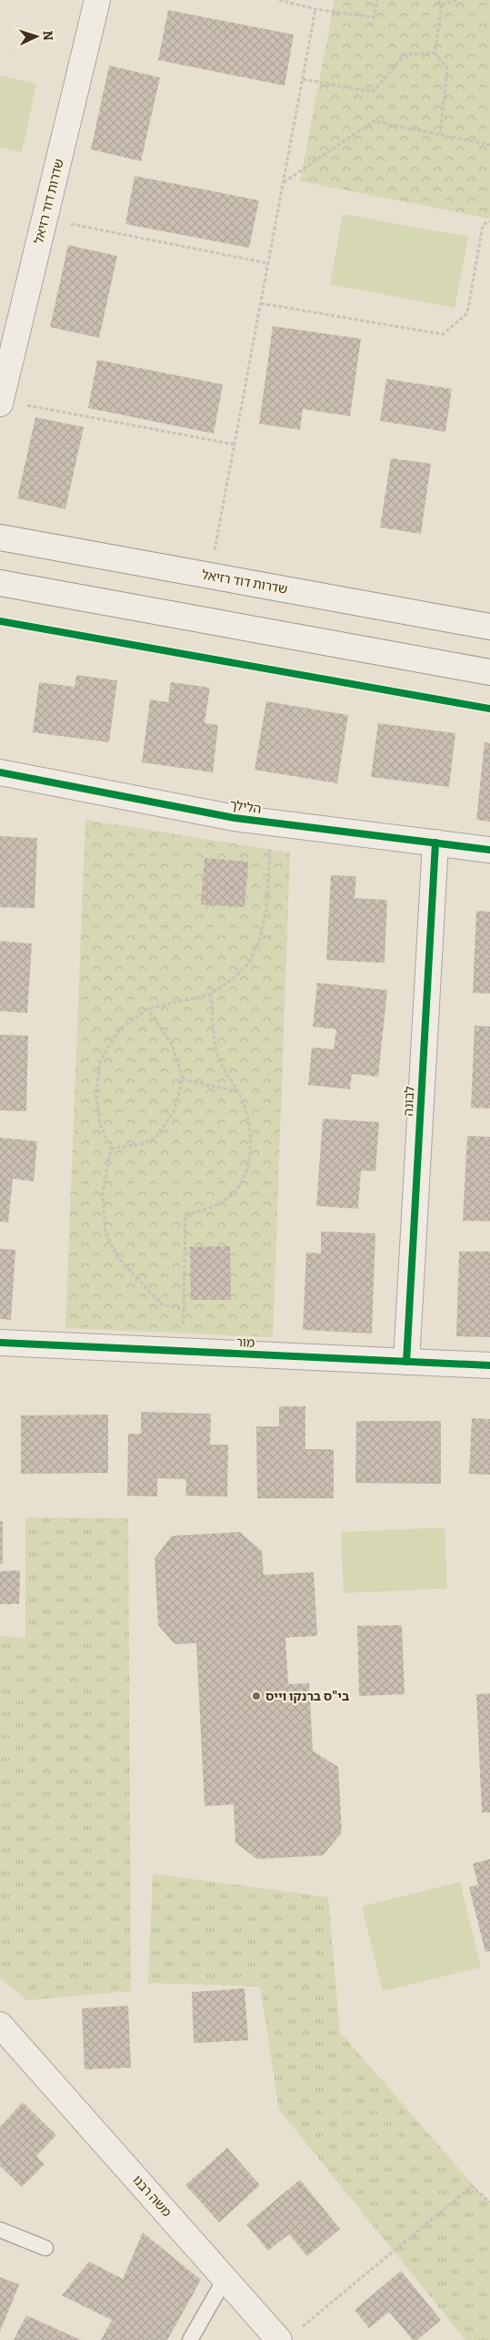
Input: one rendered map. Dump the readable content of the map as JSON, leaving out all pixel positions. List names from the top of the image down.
{
  "streets": {
    "street": [
      "שדרות דוד רזיאל",
      "הלילך",
      "לבונה",
      "מור",
      "משה רבנו"
    ]
  },
  "crossings": [
    ["הלילך", "לבונה"],
    ["לבונה", "מור"]
  ],
  "places": ["בי\"ס ברנקו וייס"],
  "north": "right"
}
